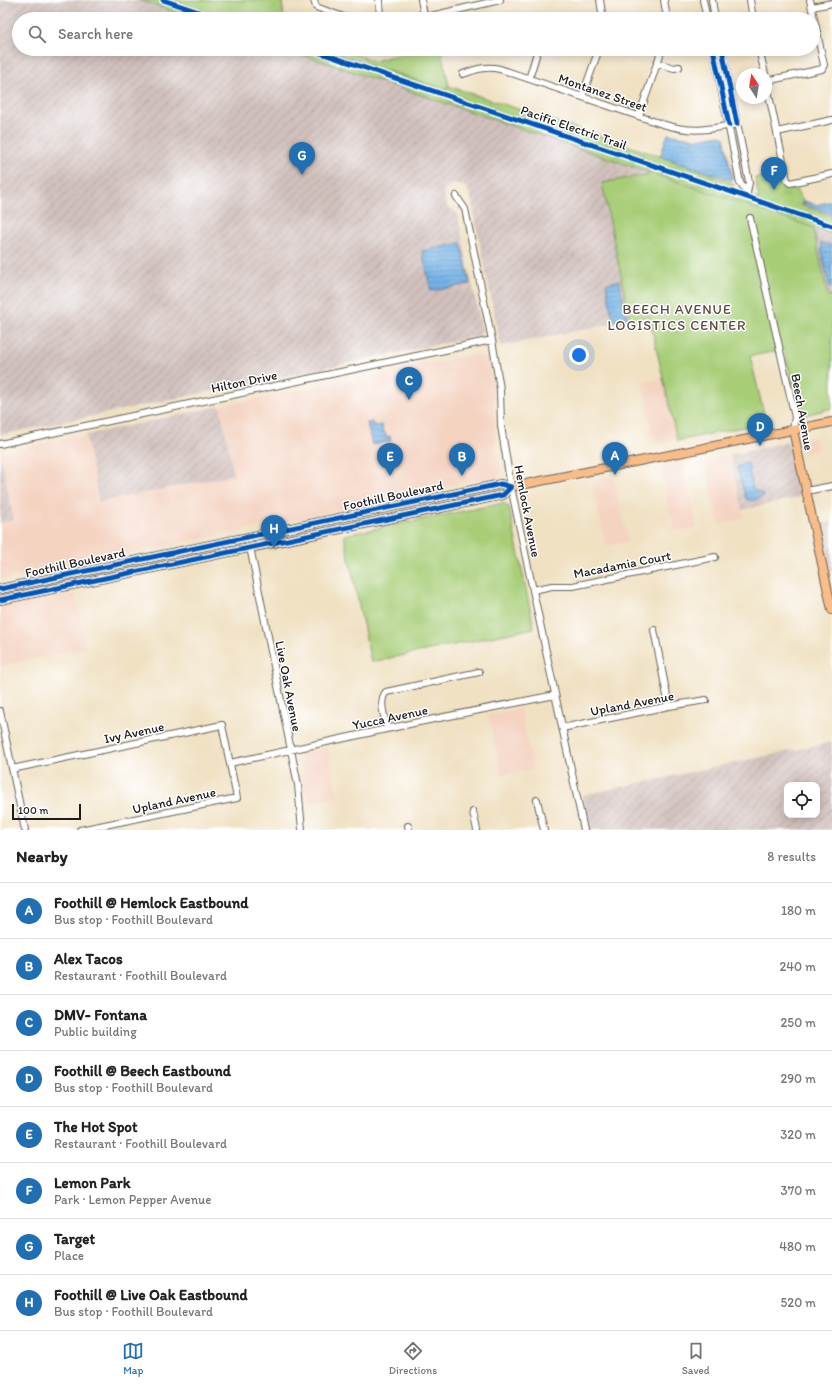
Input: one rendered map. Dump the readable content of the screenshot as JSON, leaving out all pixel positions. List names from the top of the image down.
{
  "streets": {
    "main road": ["Beech Avenue", "Foothill Boulevard"],
    "street": [
      "Montanez Street",
      "Hilton Drive",
      "Hemlock Avenue",
      "Macadamia Court",
      "Live Oak Avenue",
      "Upland Avenue",
      "Yucca Avenue",
      "Ivy Avenue"
    ],
    "cycle path": ["Pacific Electric Trail"]
  },
  "crossings": [
    ["Hilton Drive", "Hemlock Avenue"],
    ["Beech Avenue", "Foothill Boulevard"],
    ["Foothill Boulevard", "Hemlock Avenue"],
    ["Foothill Boulevard", "Live Oak Avenue"],
    ["Hemlock Avenue", "Macadamia Court"],
    ["Hemlock Avenue", "Upland Avenue"],
    ["Hemlock Avenue", "Yucca Avenue"],
    ["Live Oak Avenue", "Yucca Avenue"],
    ["Upland Avenue", "Yucca Avenue"],
    ["Upland Avenue", "Ivy Avenue"],
    ["Yucca Avenue", "Ivy Avenue"]
  ],
  "districts": ["BEECH AVENUE LOGISTICS CENTER"],
  "scale_bar": "100 m",
  "north": "top",
  "page": {
    "search": "Search here",
    "pins": [
      "G",
      "F",
      "C",
      "D",
      "A",
      "B",
      "E",
      "H"
    ],
    "scale": "100 m",
    "heading": ["Nearby", "8 results"],
    "list": [
      {
        "mark": "A",
        "name": "Foothill @ Hemlock Eastbound",
        "note": "Bus stop · Foothill Boulevard",
        "value": "180 m"
      },
      {
        "mark": "B",
        "name": "Alex Tacos",
        "note": "Restaurant · Foothill Boulevard",
        "value": "240 m"
      },
      {
        "mark": "C",
        "name": "DMV- Fontana",
        "note": "Public building",
        "value": "250 m"
      },
      {
        "mark": "D",
        "name": "Foothill @ Beech Eastbound",
        "note": "Bus stop · Foothill Boulevard",
        "value": "290 m"
      },
      {
        "mark": "E",
        "name": "The Hot Spot",
        "note": "Restaurant · Foothill Boulevard",
        "value": "320 m"
      },
      {
        "mark": "F",
        "name": "Lemon Park",
        "note": "Park · Lemon Pepper Avenue",
        "value": "370 m"
      },
      {
        "mark": "G",
        "name": "Target",
        "note": "Place",
        "value": "480 m"
      },
      {
        "mark": "H",
        "name": "Foothill @ Live Oak Eastbound",
        "note": "Bus stop · Foothill Boulevard",
        "value": "520 m"
      }
    ],
    "nav": ["Map", "Directions", "Saved"]
  }
}
